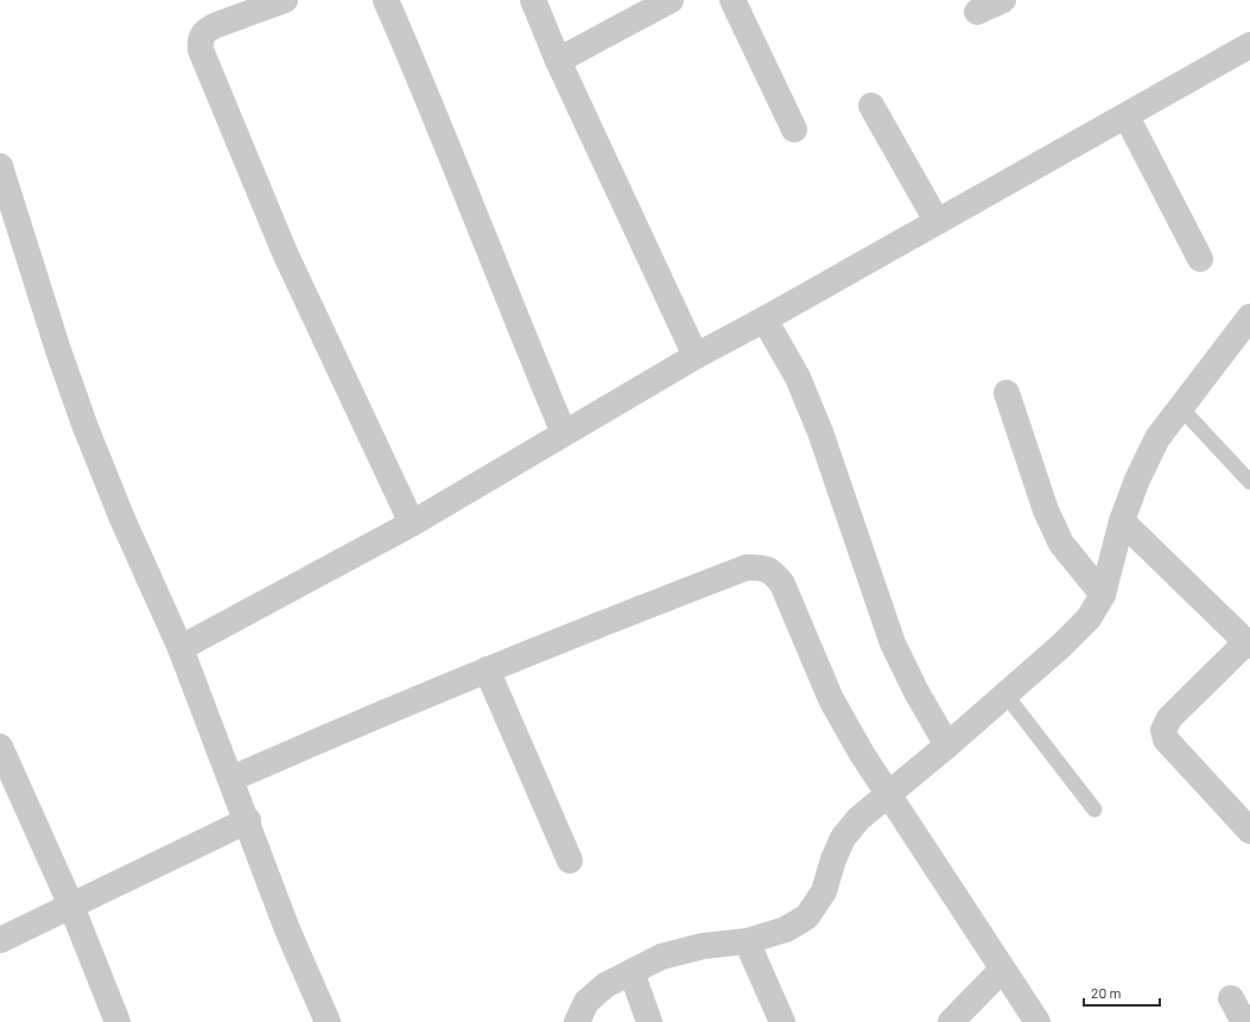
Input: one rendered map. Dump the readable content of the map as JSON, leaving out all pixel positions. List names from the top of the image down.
{
  "scale_bar": "20 m"
}
